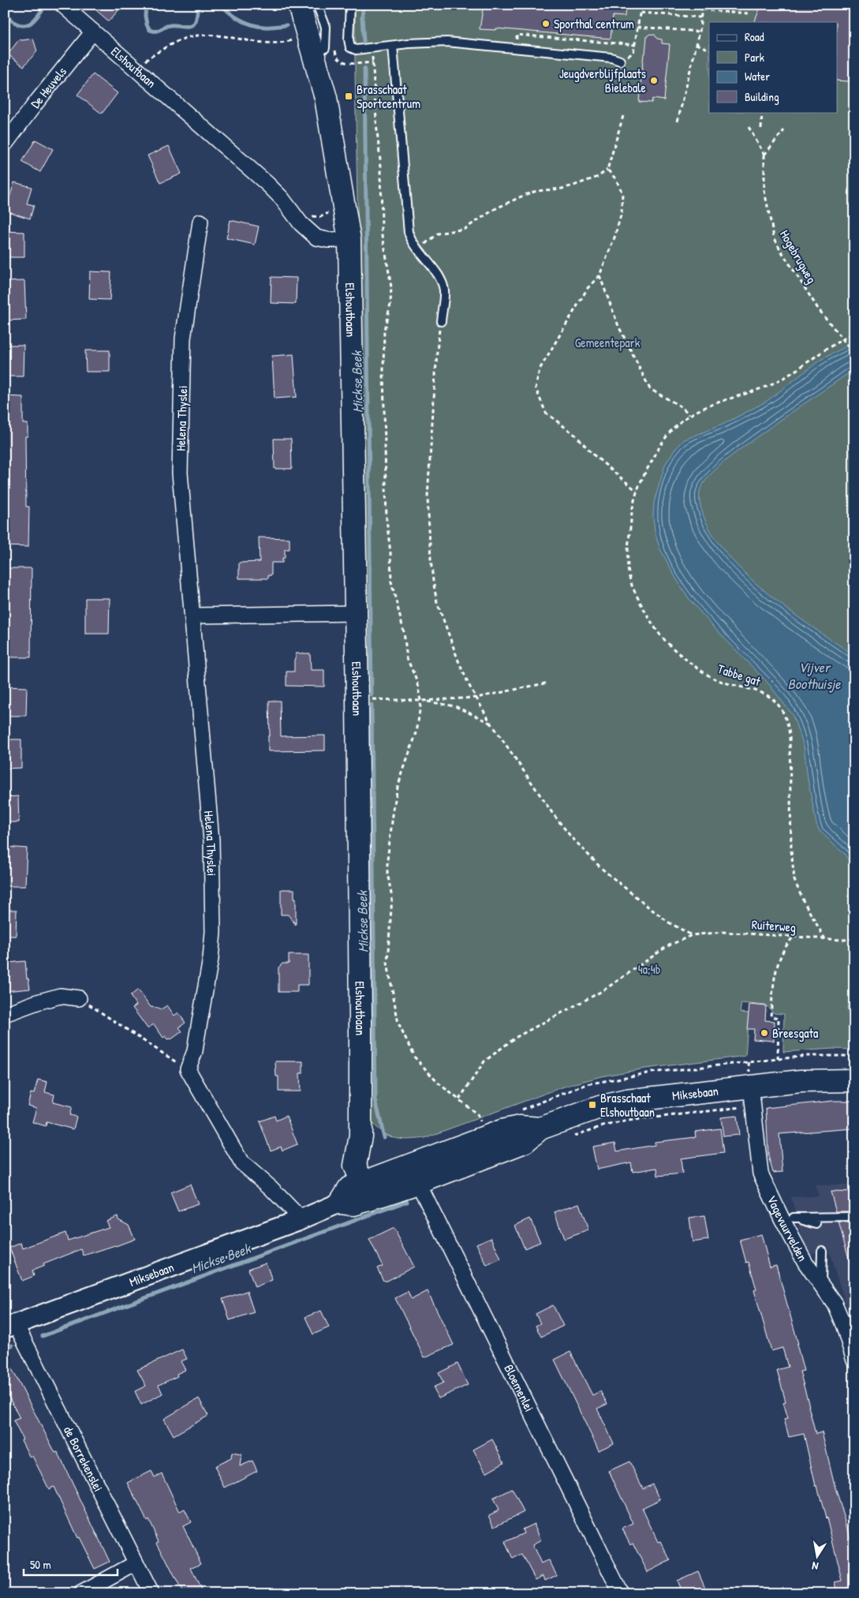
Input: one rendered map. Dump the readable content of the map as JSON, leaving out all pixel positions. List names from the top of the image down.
{
  "streets": {
    "main road": ["Elshoutbaan", "Miksebaan"],
    "street": [
      "De Heuvels",
      "Helena Thyslei",
      "Vagevuurvelden",
      "Bloemenlei",
      "de Borrekenslei"
    ],
    "path": ["Hogebrugweg", "Tabbe gat", "Ruiterweg"]
  },
  "crossings": [
    ["Elshoutbaan", "De Heuvels"],
    ["Elshoutbaan", "Miksebaan"],
    ["Hogebrugweg", "Tabbe gat"],
    ["Tabbe gat", "Ruiterweg"],
    ["Miksebaan", "Vagevuurvelden"],
    ["Miksebaan", "Bloemenlei"],
    ["Miksebaan", "de Borrekenslei"]
  ],
  "water": ["Mickse Beek", "Vijver Boothuisje"],
  "parks": ["Gemeentepark", "4a;4b"],
  "places": {
    "other": ["Sporthal centrum", "Jeugdverblijfplaats Bielebale", "Breesgata"],
    "transit": ["Brasschaat Sportcentrum", "Brasschaat Elshoutbaan"]
  },
  "legend": [
    "Road",
    "Park",
    "Water",
    "Building"
  ],
  "scale_bar": "50 m",
  "north": "bottom"
}
